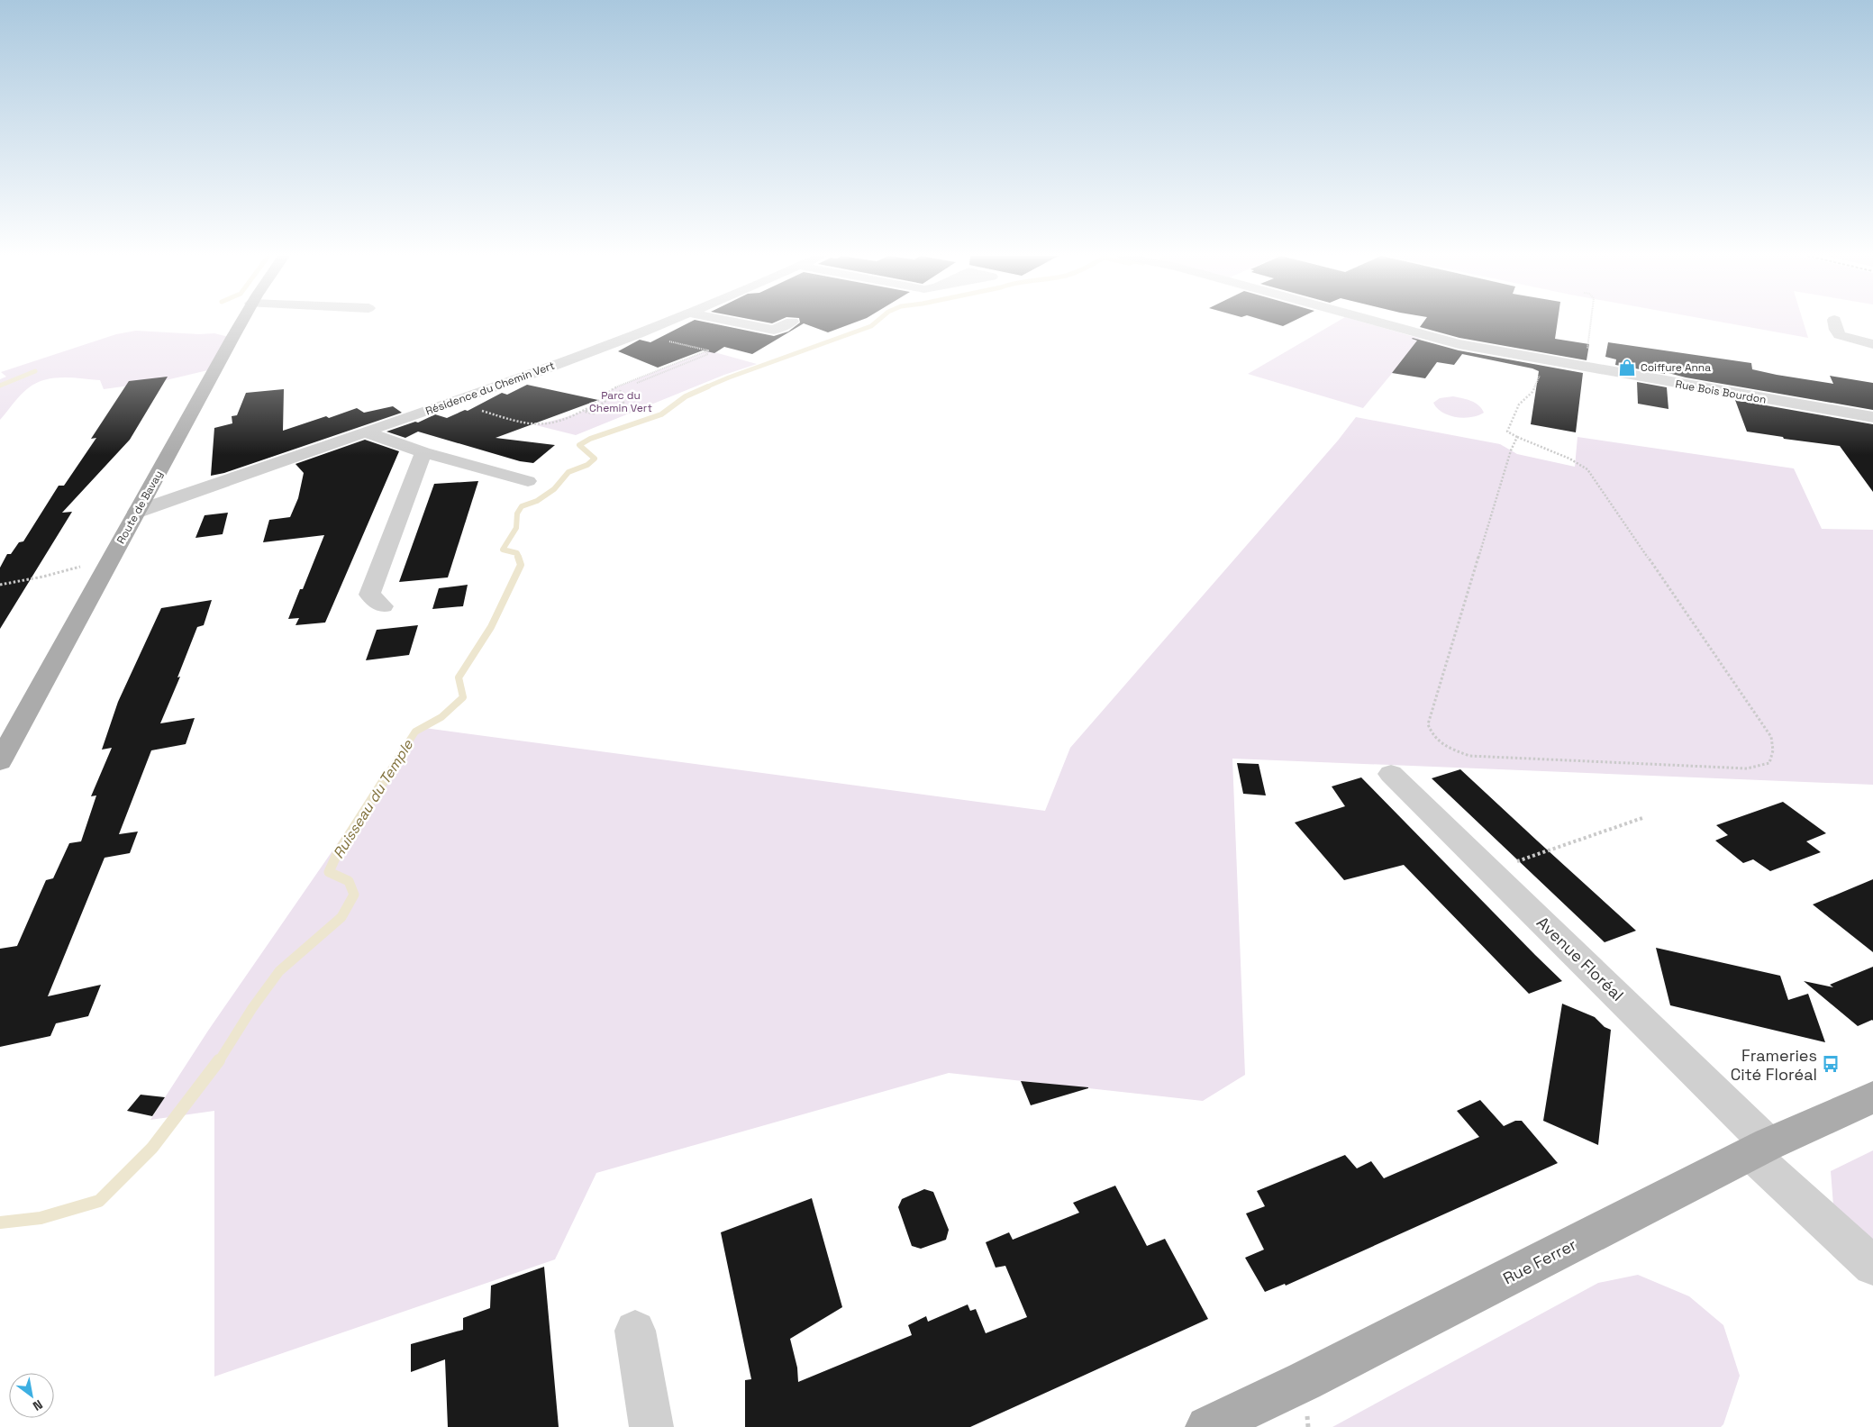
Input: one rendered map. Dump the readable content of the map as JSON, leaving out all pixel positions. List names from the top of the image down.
{
  "streets": {
    "main road": ["Route de Bavay", "Rue Ferrer"],
    "street": ["Résidence du Chemin Vert", "Rue Bois Bourdon", "Avenue Floréal"]
  },
  "crossings": [
    ["Résidence du Chemin Vert", "Route de Bavay"],
    ["Avenue Floréal", "Rue Ferrer"]
  ],
  "water": ["Ruisseau du Temple"],
  "parks": ["Parc du Chemin Vert"],
  "places": {
    "shop": ["Coiffure Anna"],
    "bus stop": ["Frameries Cité Floréal"]
  },
  "north": "bottom right"
}
